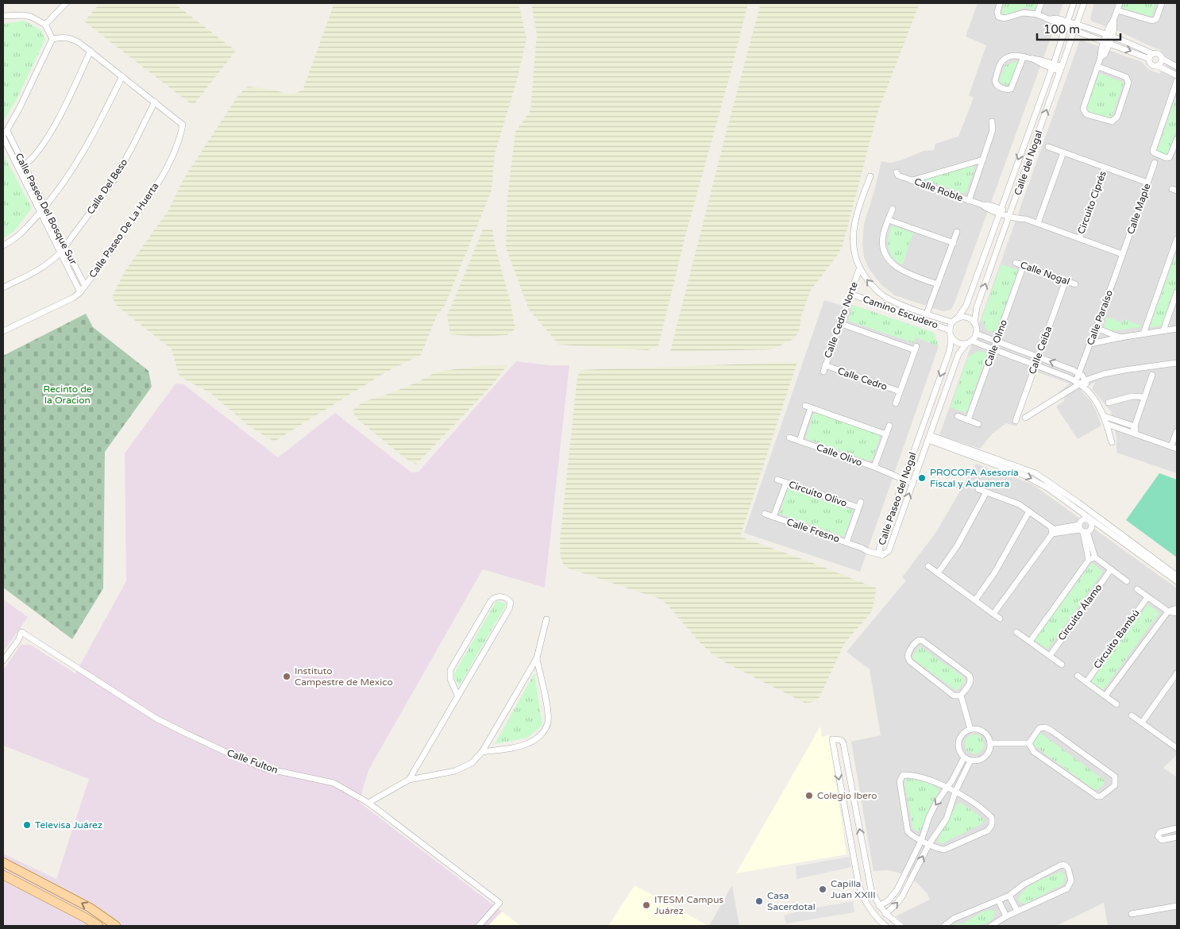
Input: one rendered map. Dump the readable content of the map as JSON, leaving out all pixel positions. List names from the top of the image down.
{
  "streets": {
    "street": [
      "Calle del Nogal",
      "Calle Del Beso",
      "Calle Roble",
      "Circuito Ciprés",
      "Calle Paseo Del Bosque Sur",
      "Calle Maple",
      "Calle Paseo De La Huerta",
      "Calle Nogal",
      "Camino Escudero",
      "Calle Paraíso",
      "Calle Cedro Norte",
      "Calle Olmo",
      "Calle Ceiba",
      "Calle Cedro",
      "Calle Olivo",
      "Circuito Olivo",
      "Calle Paseo del Nogal",
      "Calle Fresno",
      "Circuito Álamo",
      "Circuito Bambú",
      "Calle Fulton"
    ]
  },
  "crossings": [
    ["Calle del Nogal", "Calle Roble"],
    ["Calle del Nogal", "Circuito Ciprés"],
    ["Calle del Nogal", "Camino Escudero"],
    ["Calle del Nogal", "Calle Paseo del Nogal"],
    ["Calle Del Beso", "Calle Paseo Del Bosque Sur"],
    ["Calle Del Beso", "Calle Paseo De La Huerta"],
    ["Calle Roble", "Circuito Ciprés"],
    ["Circuito Ciprés", "Calle Maple"],
    ["Circuito Ciprés", "Calle Paraíso"],
    ["Calle Paseo Del Bosque Sur", "Calle Paseo De La Huerta"],
    ["Calle Maple", "Calle Paraíso"],
    ["Calle Nogal", "Calle Olmo"],
    ["Calle Nogal", "Calle Ceiba"],
    ["Camino Escudero", "Calle Cedro Norte"],
    ["Camino Escudero", "Calle Paseo del Nogal"],
    ["Calle Cedro Norte", "Calle Cedro"],
    ["Calle Olivo", "Calle Paseo del Nogal"],
    ["Circuito Olivo", "Calle Fresno"],
    ["Calle Paseo del Nogal", "Calle Fresno"]
  ],
  "parks": ["Recinto de la Oracion"],
  "places": [
    "PROCOFA Asesoría Fiscal y Aduanera",
    "Instituto Campestre de Mexico",
    "Colegio Ibero",
    "Televisa Juárez",
    "Capilla Juan XXIII",
    "Casa Sacerdotal",
    "ITESM Campus Juárez"
  ],
  "scale_bar": "100 m"
}
